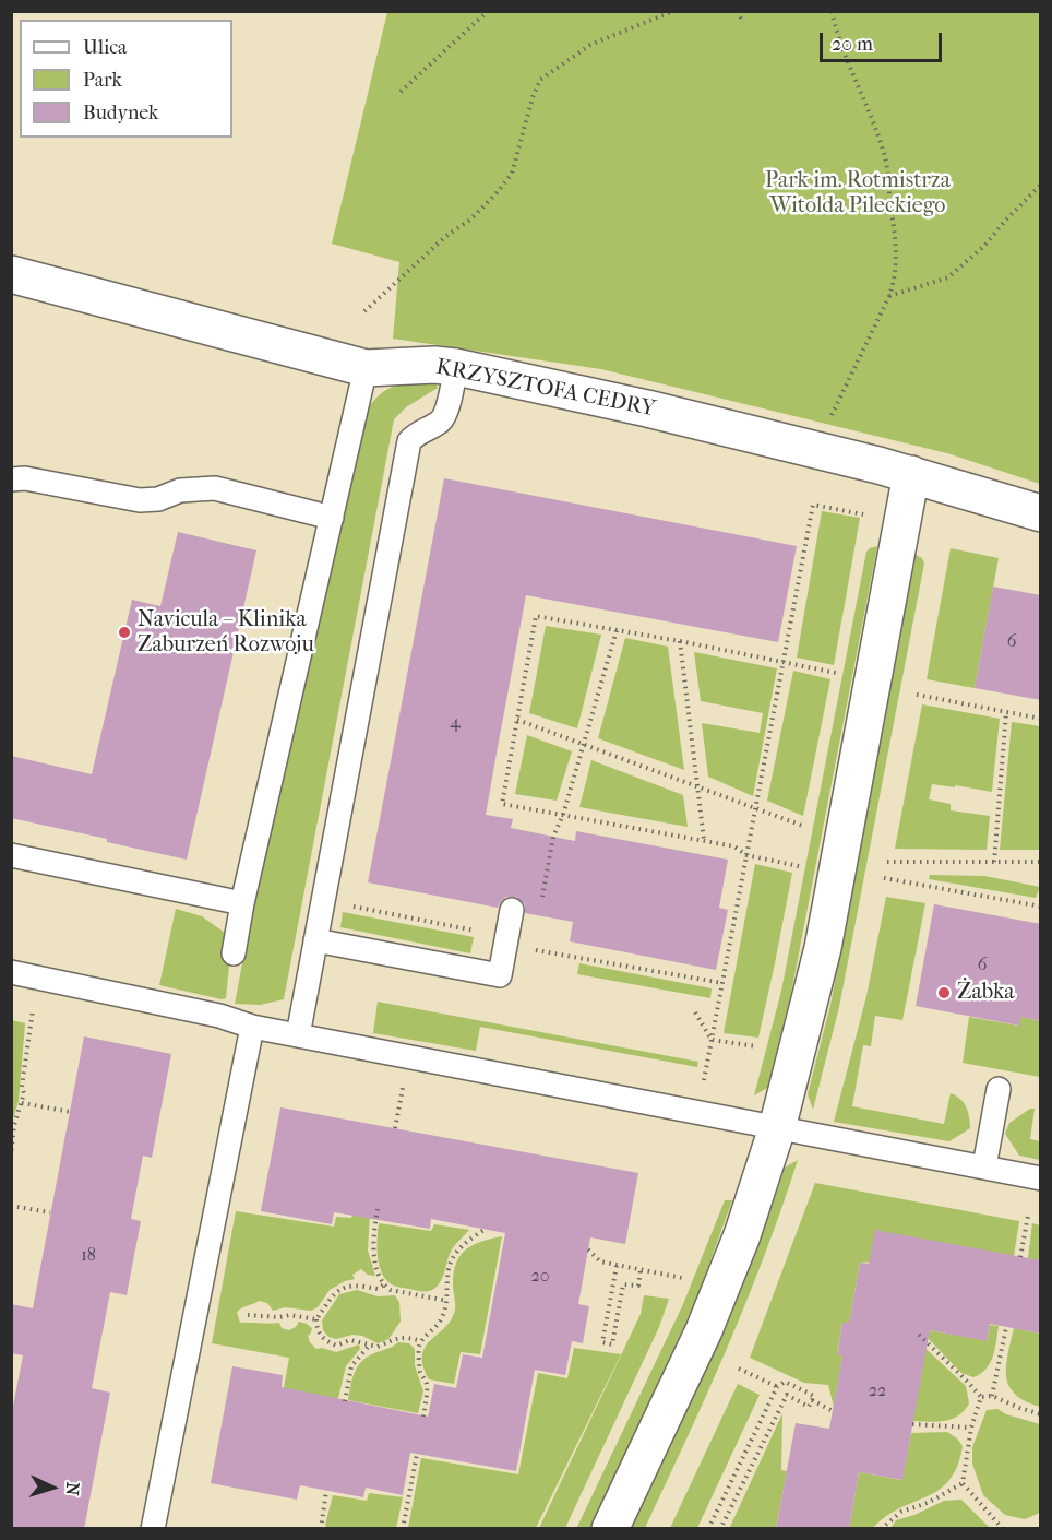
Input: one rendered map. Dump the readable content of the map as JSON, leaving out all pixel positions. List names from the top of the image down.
{
  "streets": {
    "street": ["KRZYSZTOFA CEDRY"]
  },
  "parks": ["Park im. Rotmistrza Witolda Pileckiego"],
  "places": ["Navicula – Klinika Zaburzeń Rozwoju", "Żabka"],
  "house_numbers": [
    "6",
    "4",
    "6",
    "18",
    "20",
    "22"
  ],
  "legend": ["Ulica", "Park", "Budynek"],
  "scale_bar": "20 m",
  "north": "right"
}
